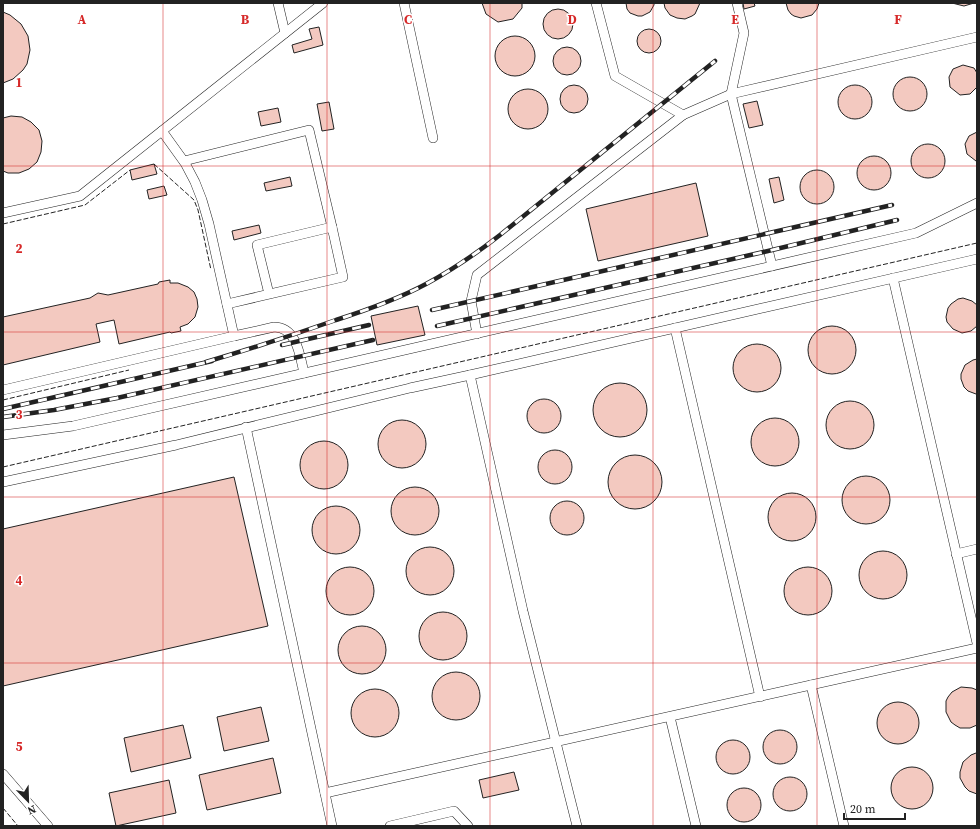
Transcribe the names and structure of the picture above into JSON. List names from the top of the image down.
{
  "scale_bar": "20 m",
  "north": "bottom right",
  "grid": {
    "columns": [
      "A",
      "B",
      "C",
      "D",
      "E",
      "F"
    ],
    "rows": [
      "1",
      "2",
      "3",
      "4",
      "5"
    ]
  }
}
